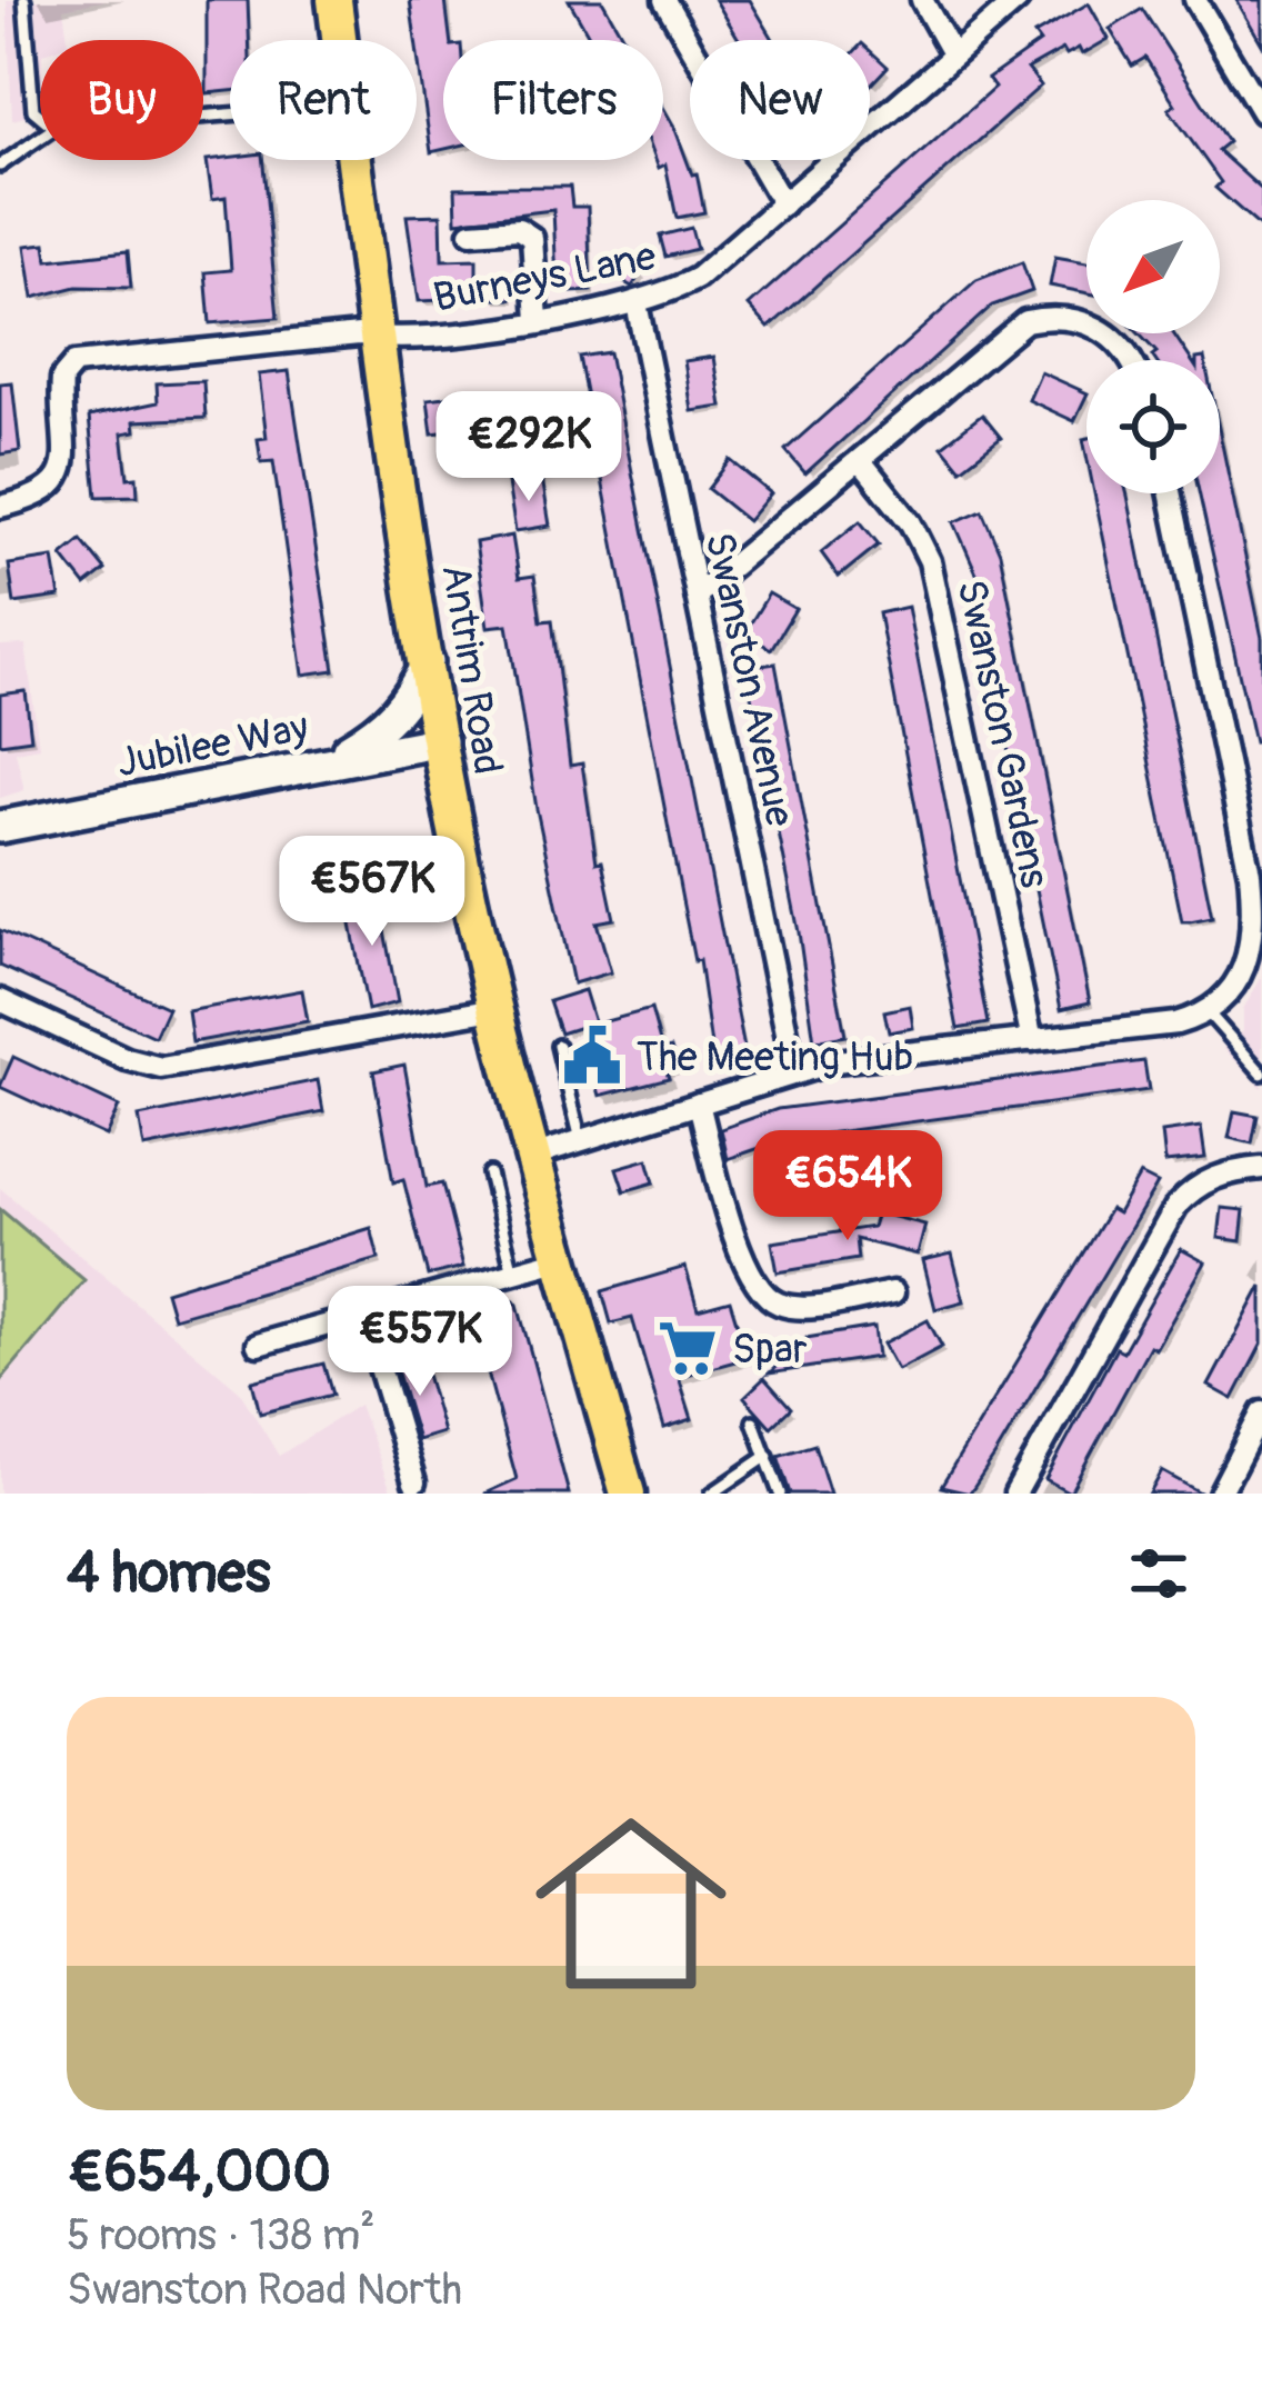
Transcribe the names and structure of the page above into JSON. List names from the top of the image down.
{
  "streets": {
    "main road": ["Antrim Road"],
    "street": [
      "Burneys Lane",
      "Swanston Avenue",
      "Swanston Gardens",
      "Jubilee Way"
    ]
  },
  "crossings": [
    ["Burneys Lane", "Antrim Road"],
    ["Burneys Lane", "Swanston Avenue"],
    ["Antrim Road", "Jubilee Way"]
  ],
  "places": {
    "public building": ["The Meeting Hub"],
    "supermarket": ["Spar"]
  },
  "north": "bottom left",
  "page": {
    "chip": [
      "Buy",
      "Rent",
      "Filters",
      "New"
    ],
    "price": [
      "€292K",
      "€567K",
      "€654K",
      "€557K"
    ],
    "heading": "4 homes",
    "list": [
      {
        "name": "€654,000",
        "note": "5 rooms · 138 m² · Swanston Road North"
      }
    ]
  }
}
